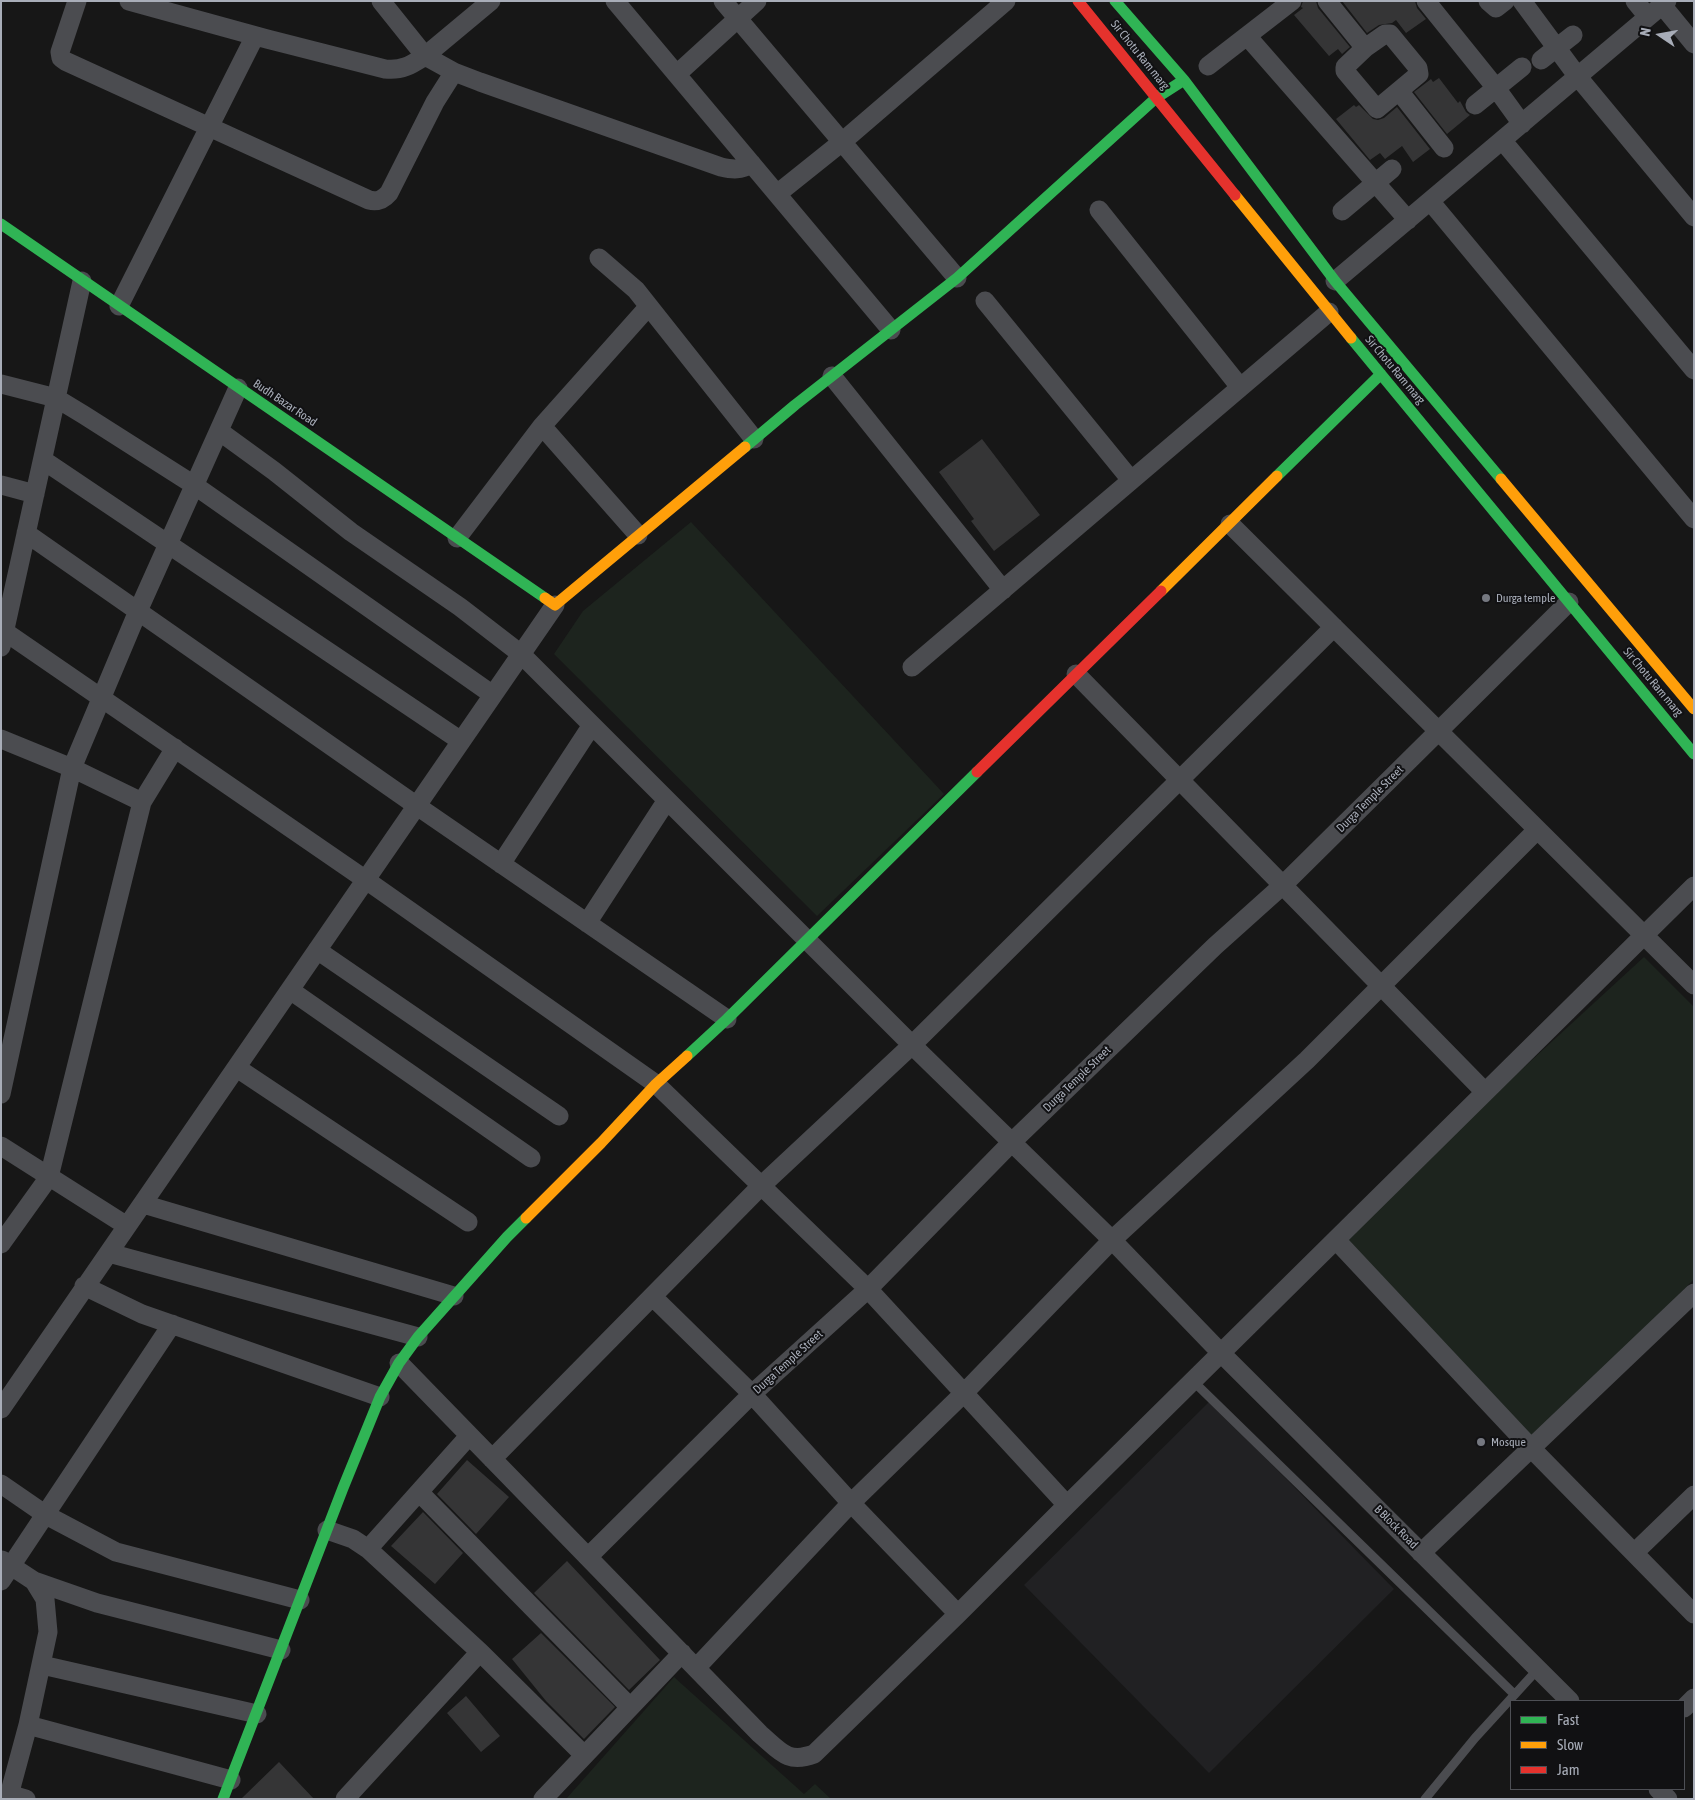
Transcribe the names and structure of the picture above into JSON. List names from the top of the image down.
{
  "streets": {
    "street": [
      "Sir Chotu Ram marg",
      "Budh Bazar Road",
      "Durga Temple Street",
      "B Block Road"
    ]
  },
  "crossings": [
    ["Sir Chotu Ram marg", "Durga Temple Street"],
    ["Durga Temple Street", "B Block Road"]
  ],
  "places": ["Durga temple", "Mosque"],
  "legend": ["Fast", "Slow", "Jam"],
  "north": "left"
}
